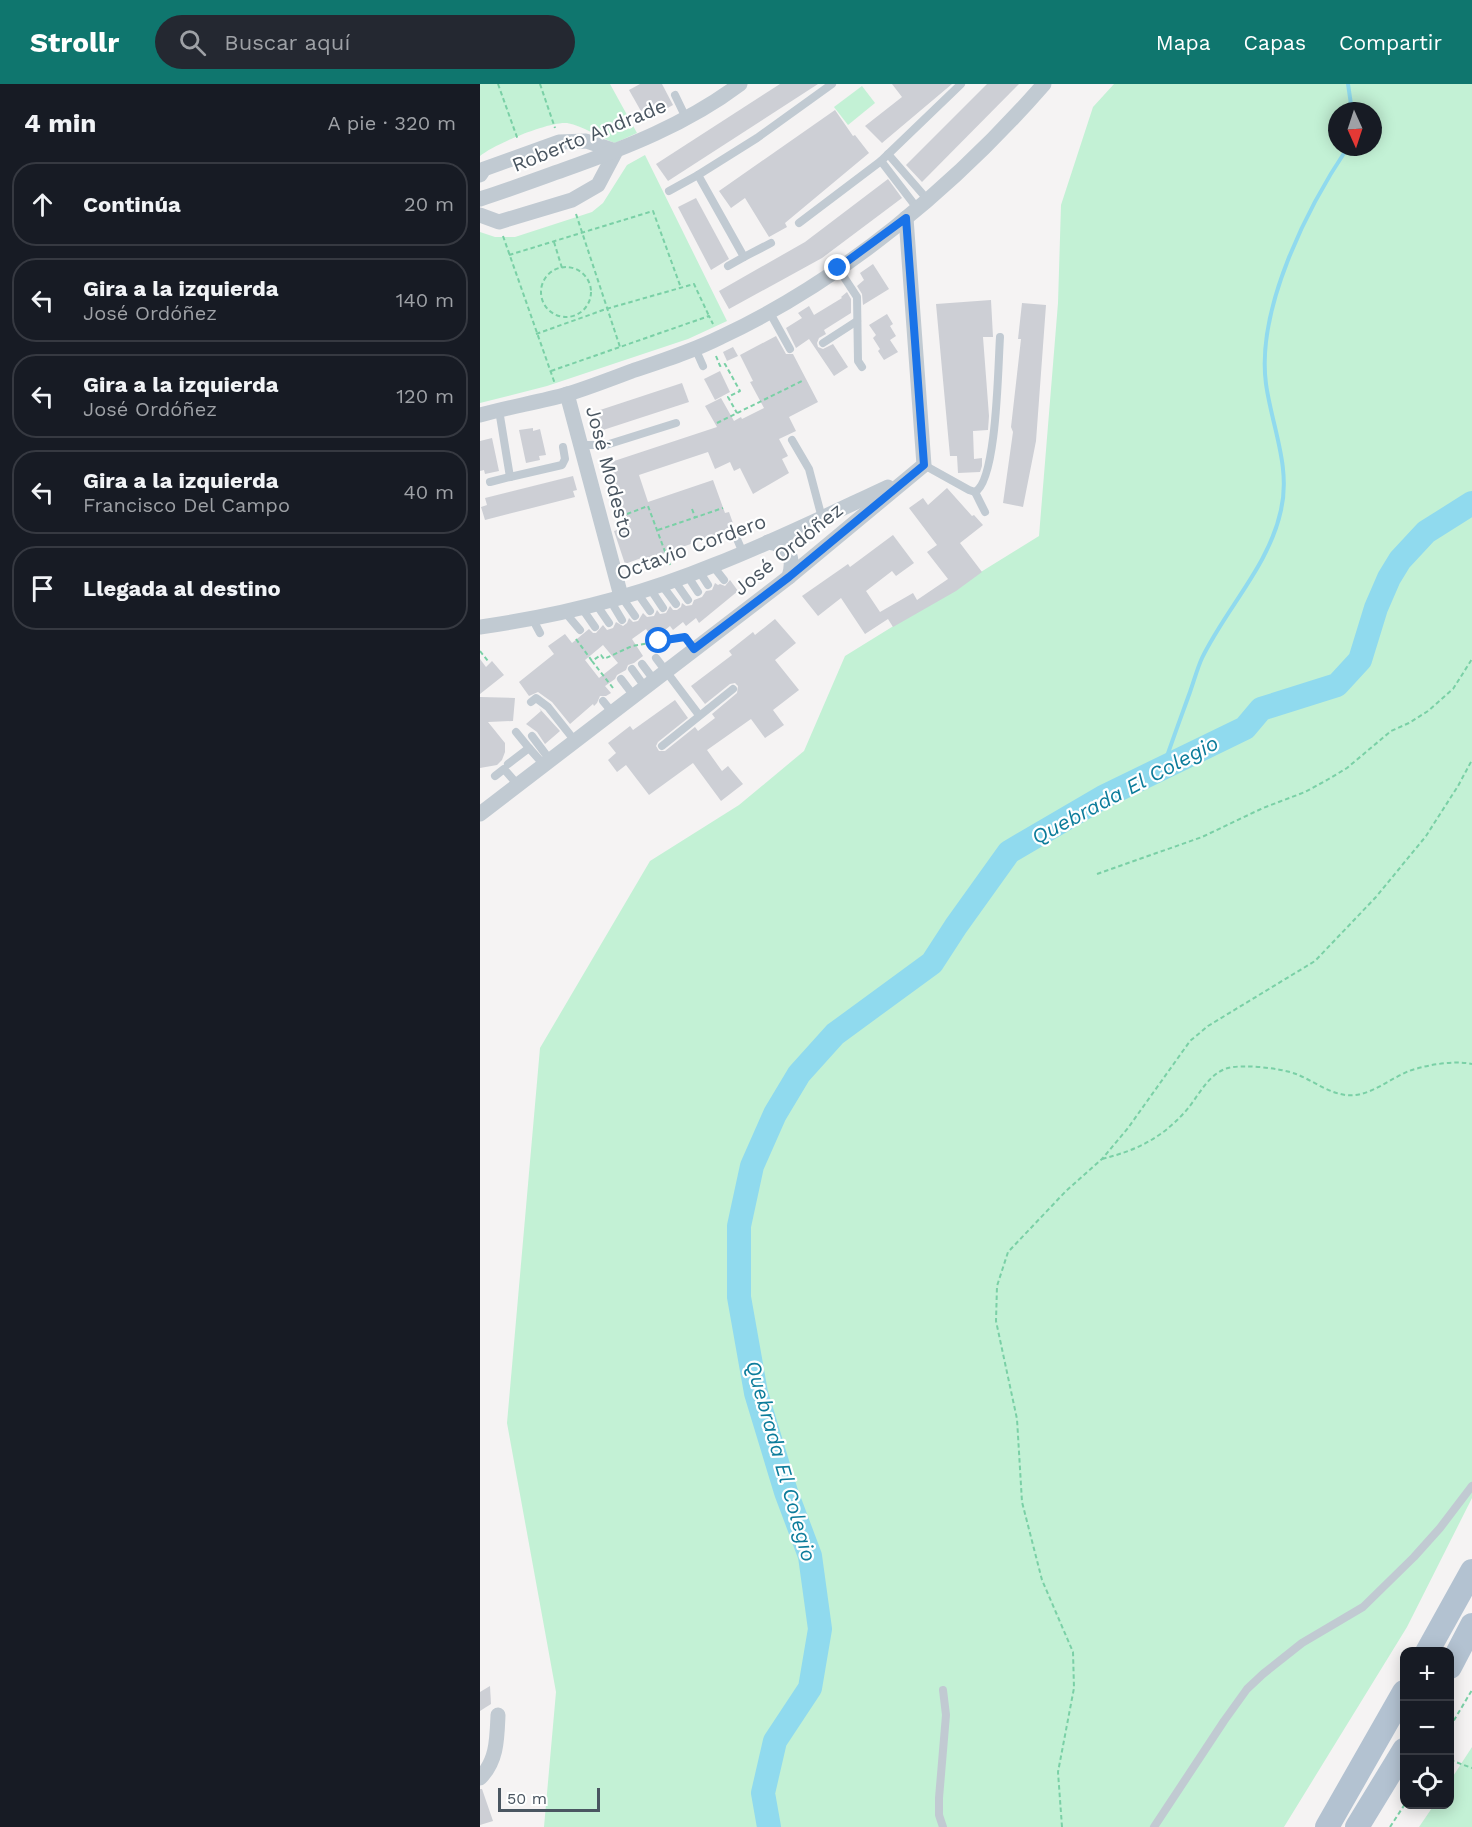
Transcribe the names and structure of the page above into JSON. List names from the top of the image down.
{
  "streets": {
    "street": [
      "Roberto Andrade",
      "José Modesto",
      "Octavio Cordero",
      "José Ordóñez"
    ]
  },
  "crossings": [
    ["José Modesto", "Octavio Cordero"],
    ["Octavio Cordero", "José Ordóñez"]
  ],
  "water": ["Quebrada El Colegio"],
  "scale_bar": "50 m",
  "north": "bottom",
  "page": {
    "header": "Strollr",
    "search": "Buscar aquí",
    "nav": ["Mapa", "Capas", "Compartir"],
    "heading": ["4 min", "A pie · 320 m"],
    "list": [
      ["Continúa", "20 m"],
      ["Gira a la izquierda", "José Ordóñez", "140 m"],
      ["Gira a la izquierda", "José Ordóñez", "120 m"],
      ["Gira a la izquierda", "Francisco Del Campo", "40 m"],
      "Llegada al destino"
    ],
    "map_buttons": ["+", "−"],
    "scale": "50 m"
  }
}
